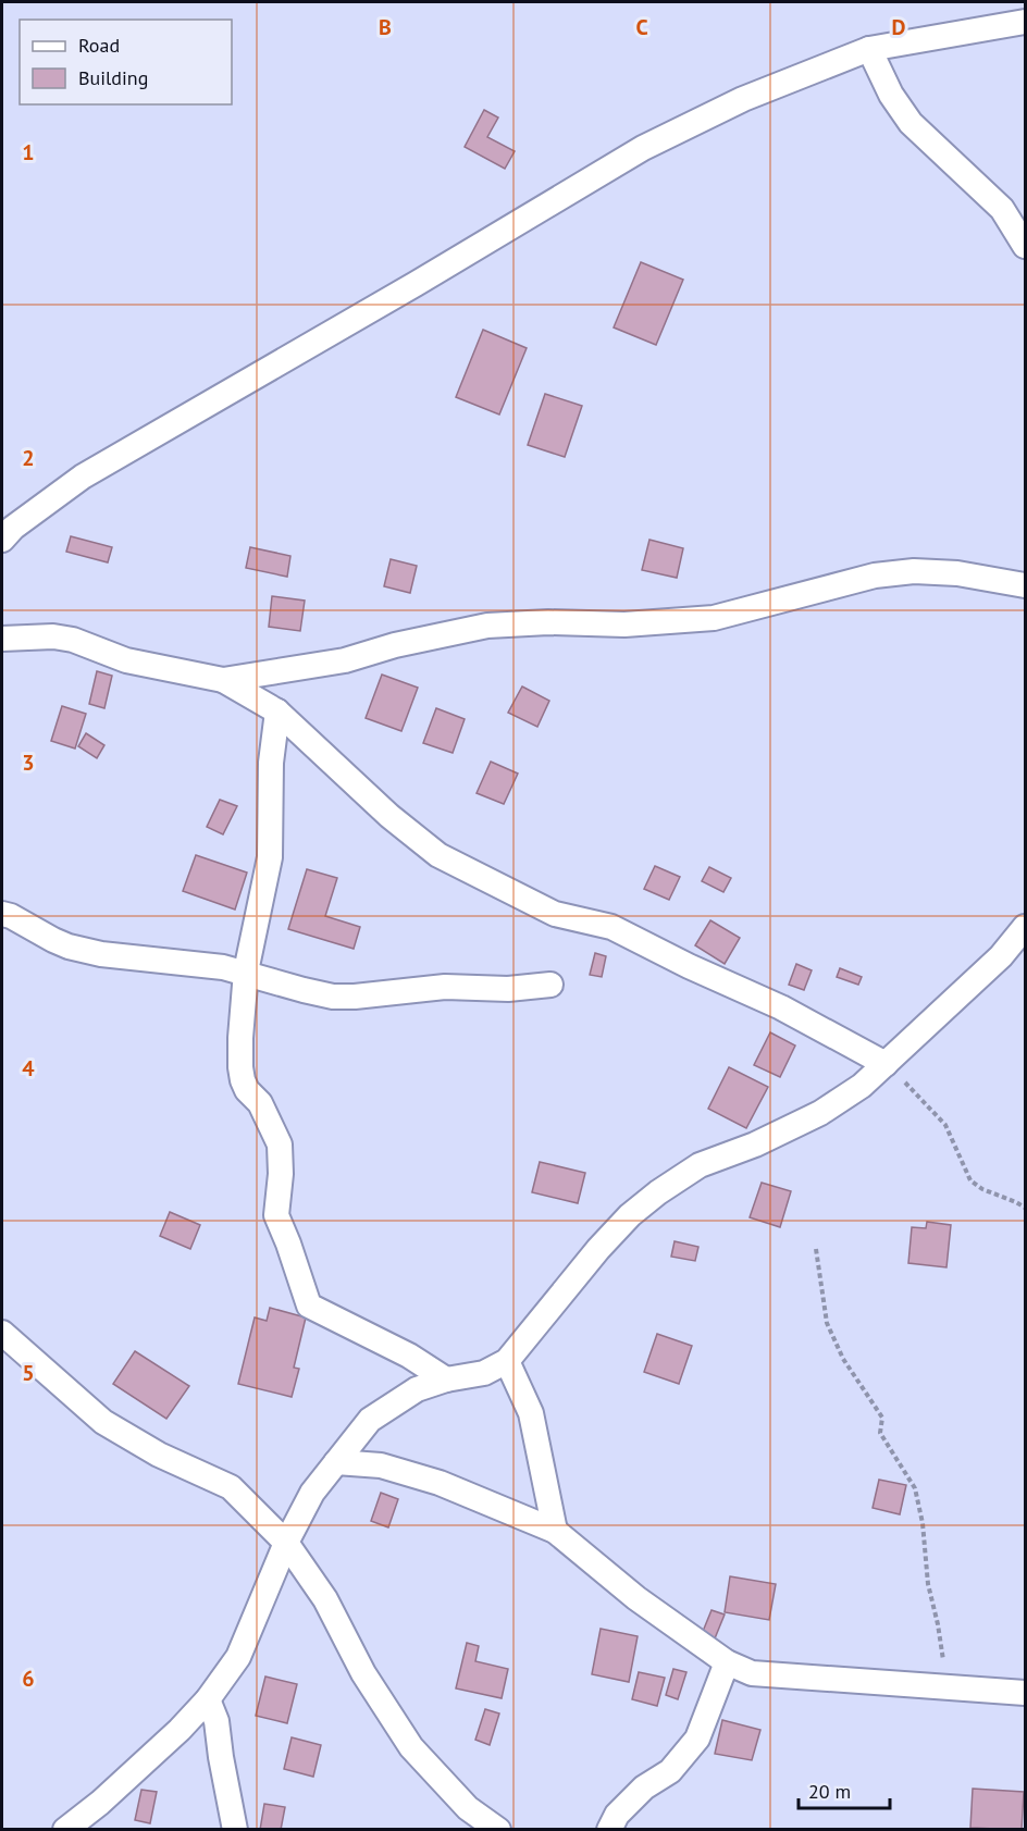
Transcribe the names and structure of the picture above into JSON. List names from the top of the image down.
{
  "legend": ["Road", "Building"],
  "scale_bar": "20 m",
  "grid": {
    "columns": ["B", "C", "D"],
    "rows": [
      "1",
      "2",
      "3",
      "4",
      "5",
      "6"
    ]
  }
}
